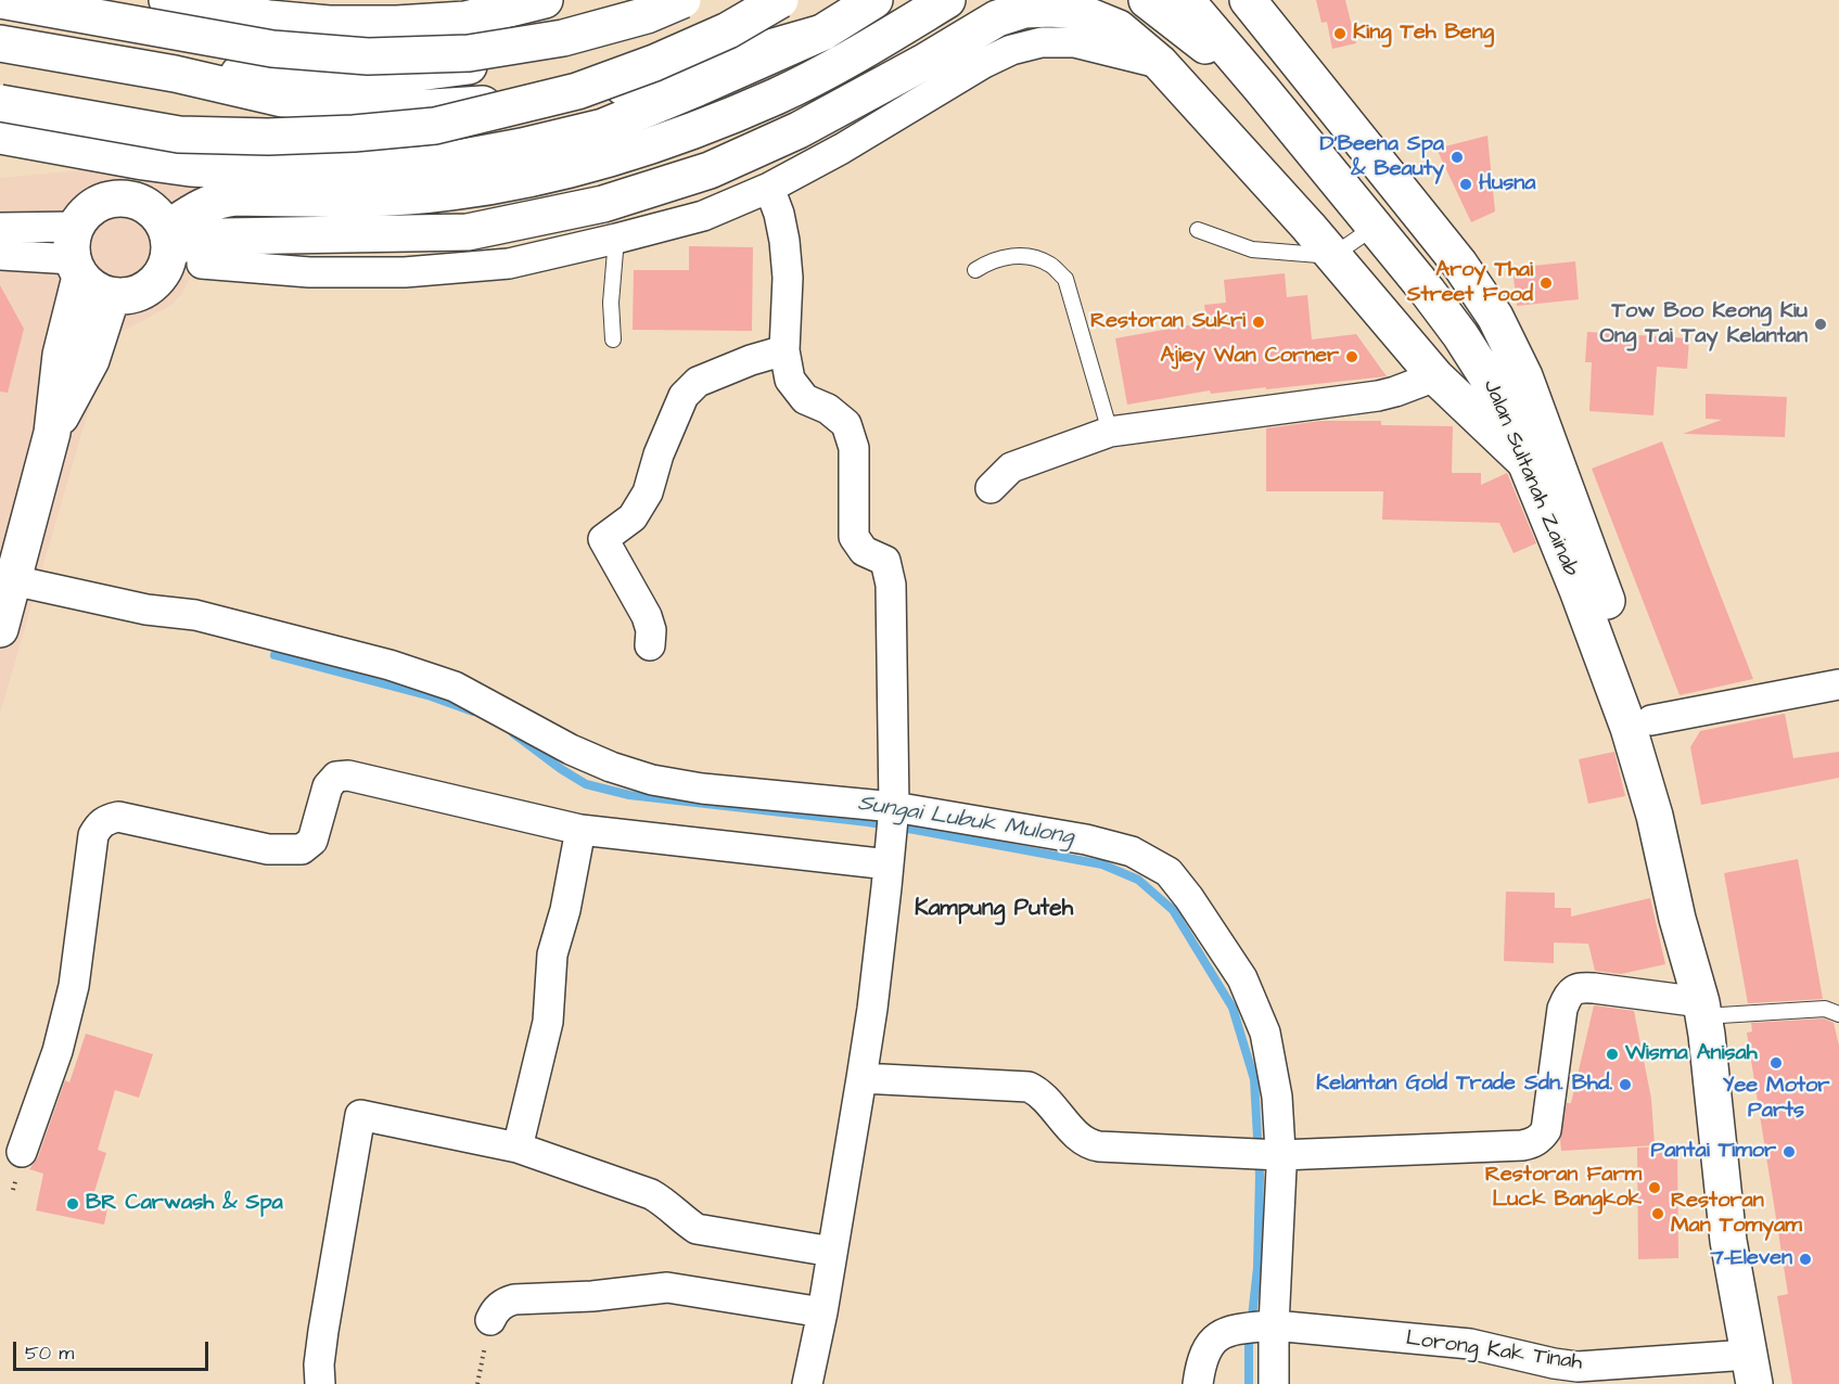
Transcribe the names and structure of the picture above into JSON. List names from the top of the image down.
{
  "streets": {
    "main road": ["Jalan Sultanah Zainab"],
    "street": ["Lorong Kak Tinah"]
  },
  "crossings": [
    ["Jalan Sultanah Zainab", "Lorong Kak Tinah"]
  ],
  "districts": ["Kampung Puteh"],
  "water": ["Sungai Lubuk Mulong"],
  "places": [
    "King Teh Beng",
    "D’Beena Spa & Beauty",
    "Husna",
    "Aroy Thai Street Food",
    "Restoran Sukri",
    "Tow Boo Keong Kiu Ong Tai Tay Kelantan",
    "Ajiey Wan Corner",
    "Wisma Anisah",
    "Yee Motor Parts",
    "Kelantan Gold Trade Sdn. Bhd.",
    "Pantai Timor",
    "Restoran Farm Luck Bangkok",
    "BR Carwash & Spa",
    "Restoran Man Tomyam",
    "7-Eleven"
  ],
  "scale_bar": "50 m"
}
